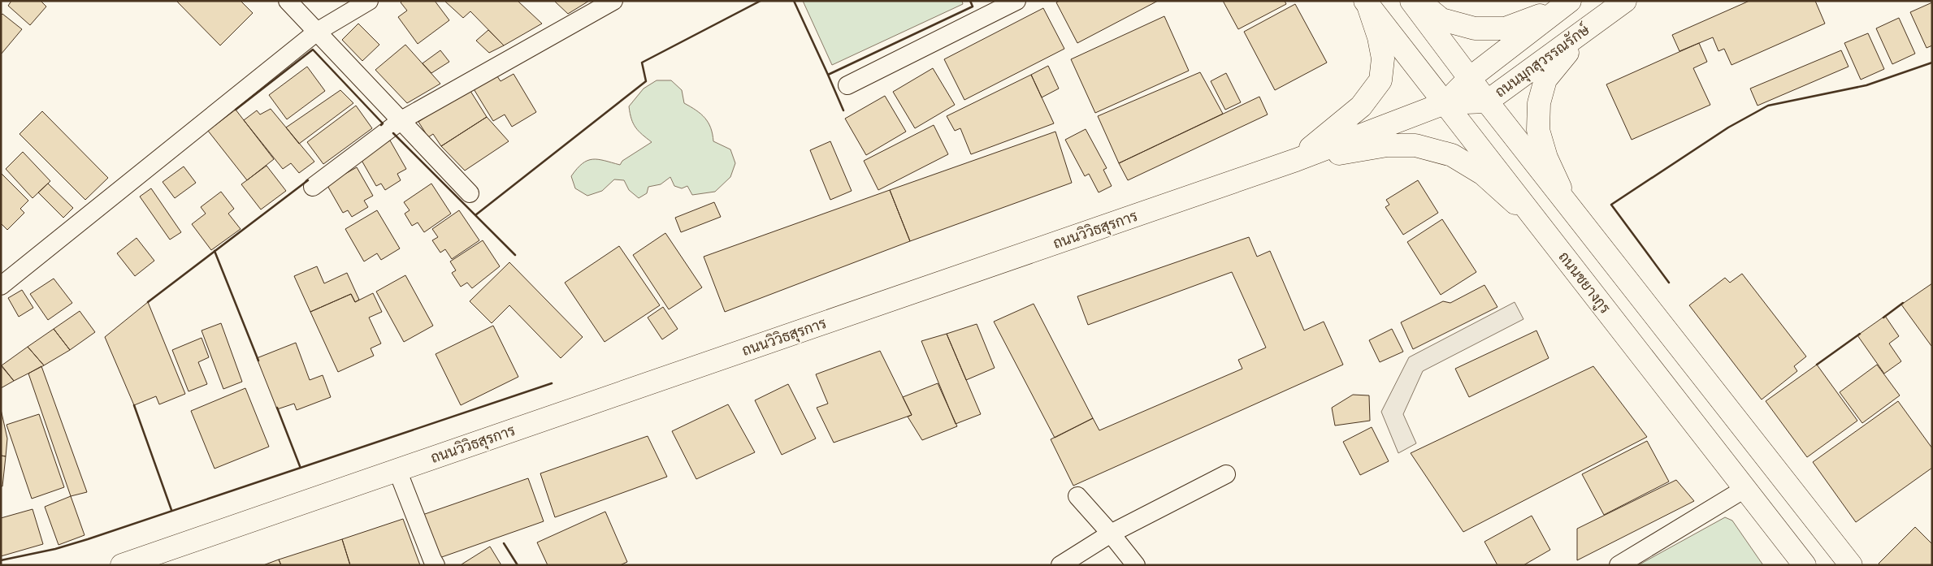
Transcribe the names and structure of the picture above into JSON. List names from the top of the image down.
{
  "streets": {
    "main road": ["ถนนมุกสุวรรณรักษ์", "ถนนวิวิธสุรการ", "ถนนชยางกูร"]
  },
  "crossings": [
    ["ถนนมุกสุวรรณรักษ์", "ถนนวิวิธสุรการ"],
    ["ถนนมุกสุวรรณรักษ์", "ถนนชยางกูร"],
    ["ถนนวิวิธสุรการ", "ถนนชยางกูร"]
  ]
}
